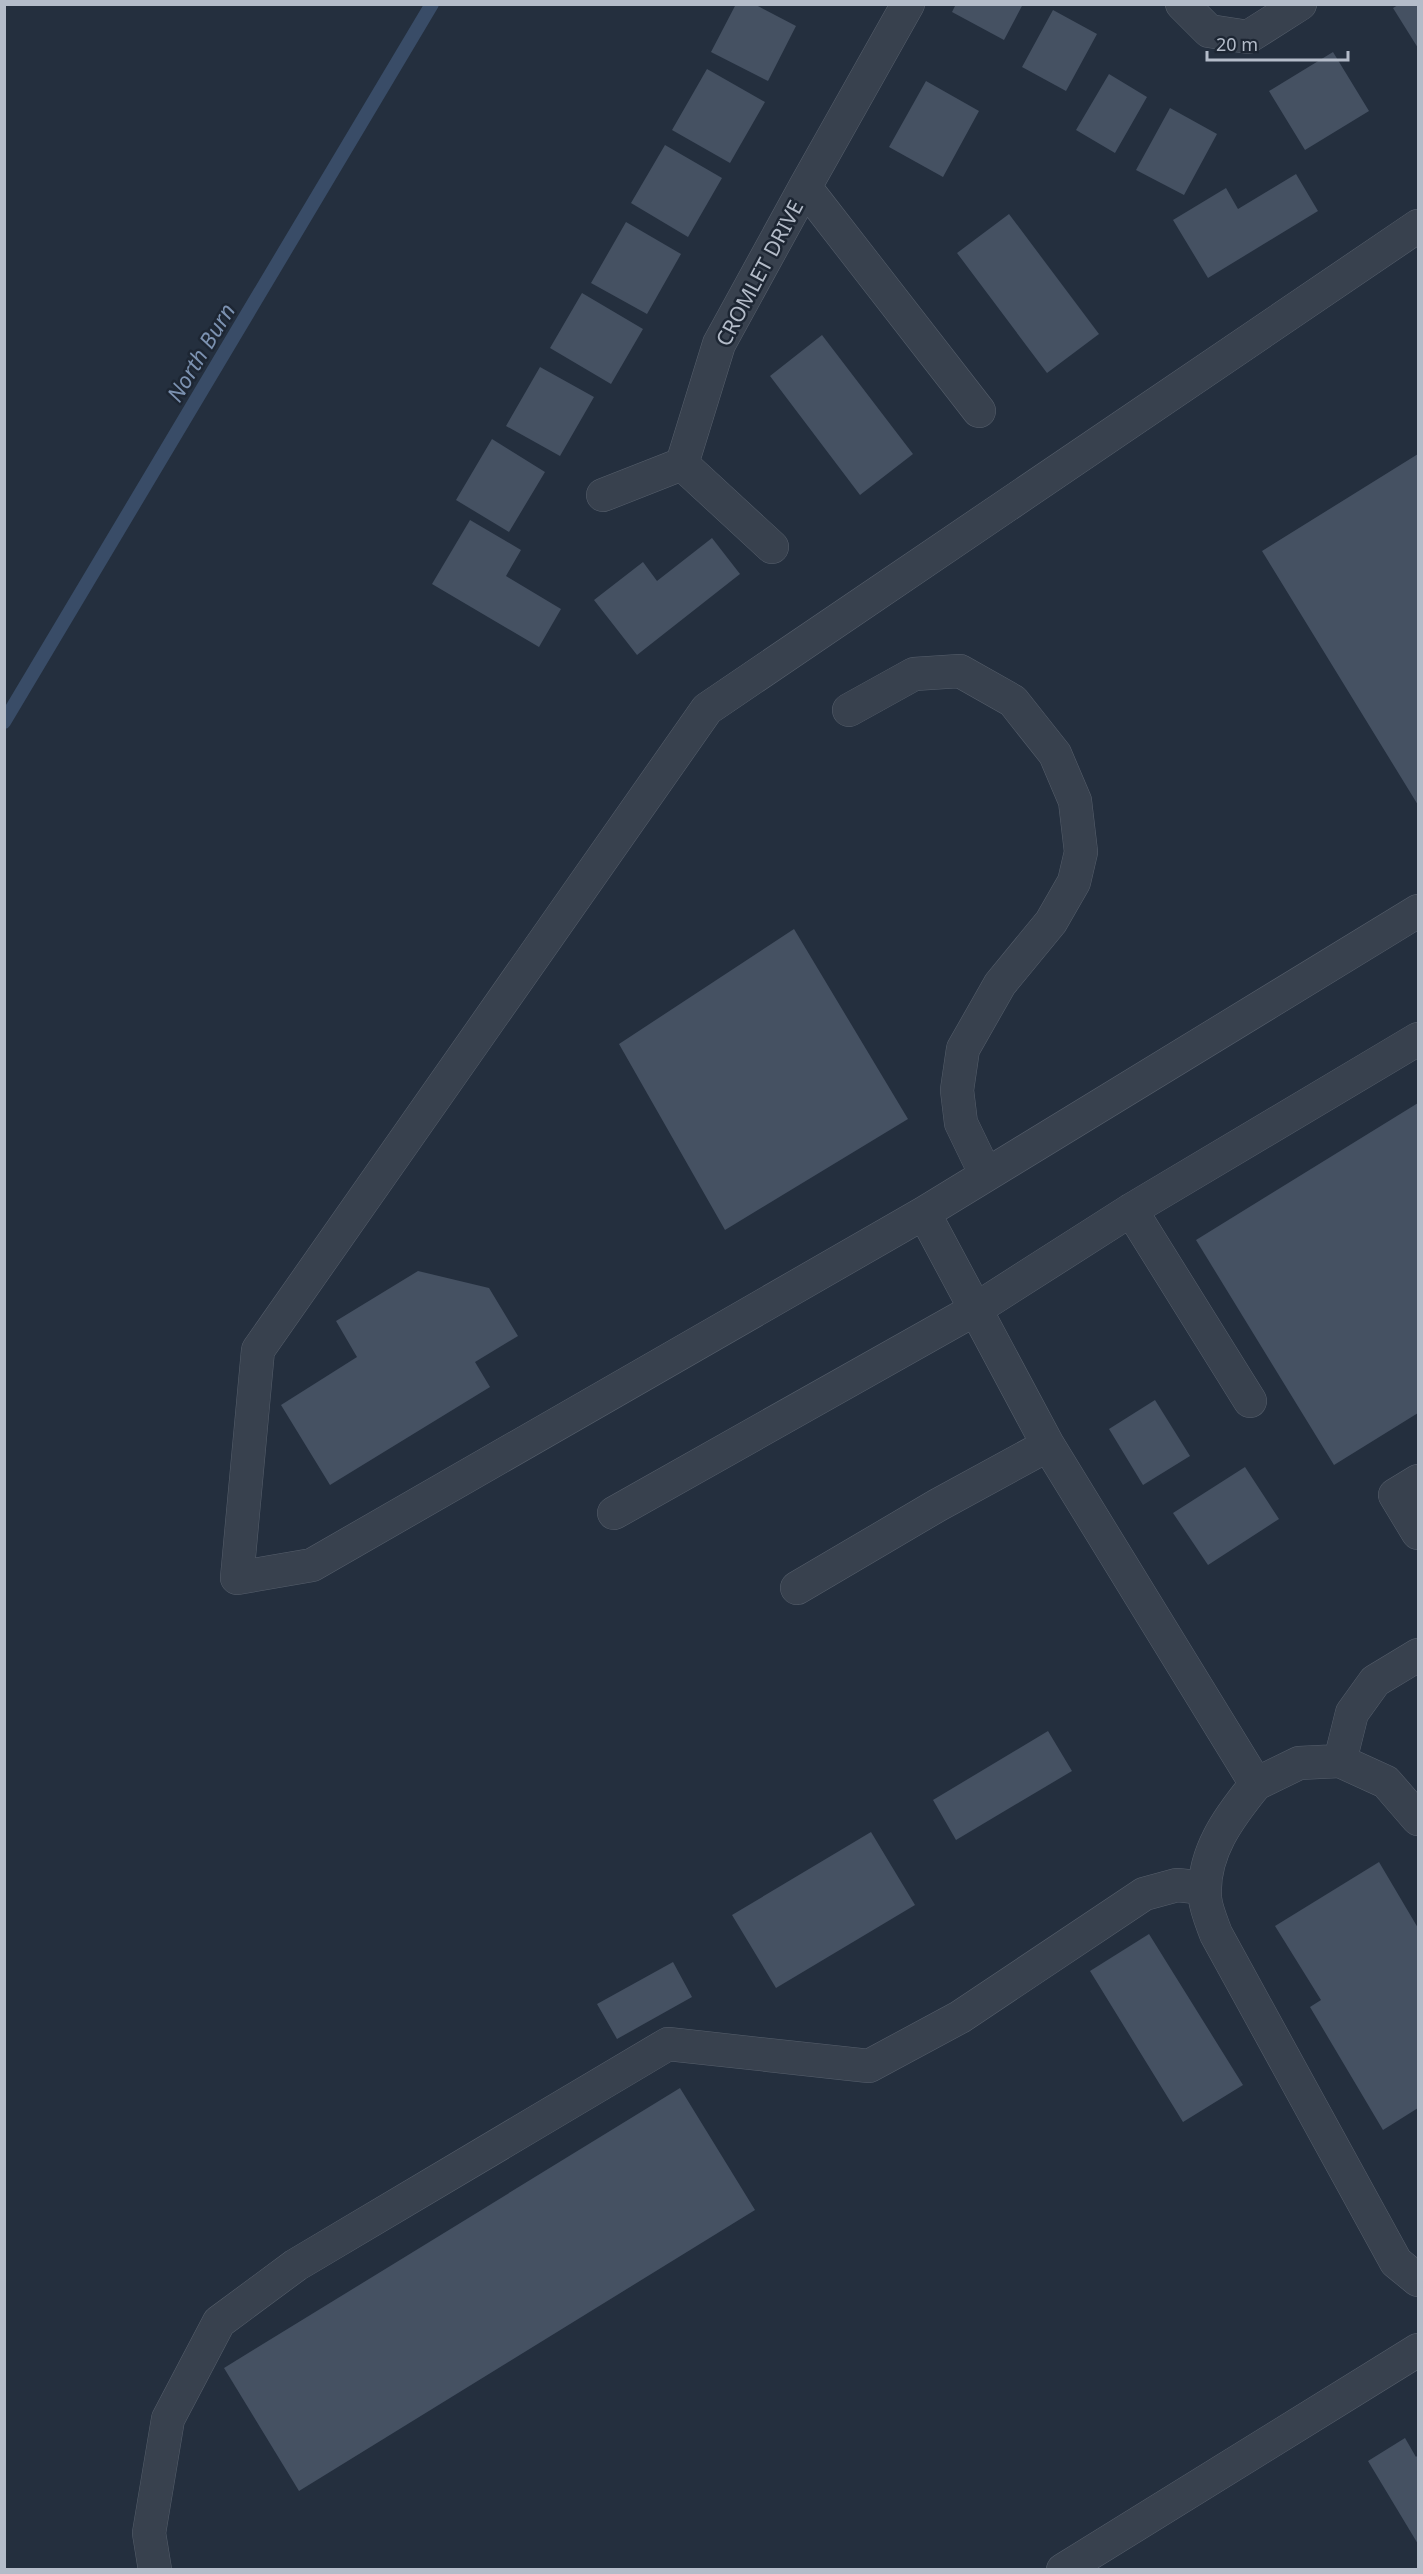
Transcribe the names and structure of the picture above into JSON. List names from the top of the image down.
{
  "streets": {
    "street": ["CROMLET DRIVE"]
  },
  "water": ["North Burn"],
  "scale_bar": "20 m"
}
